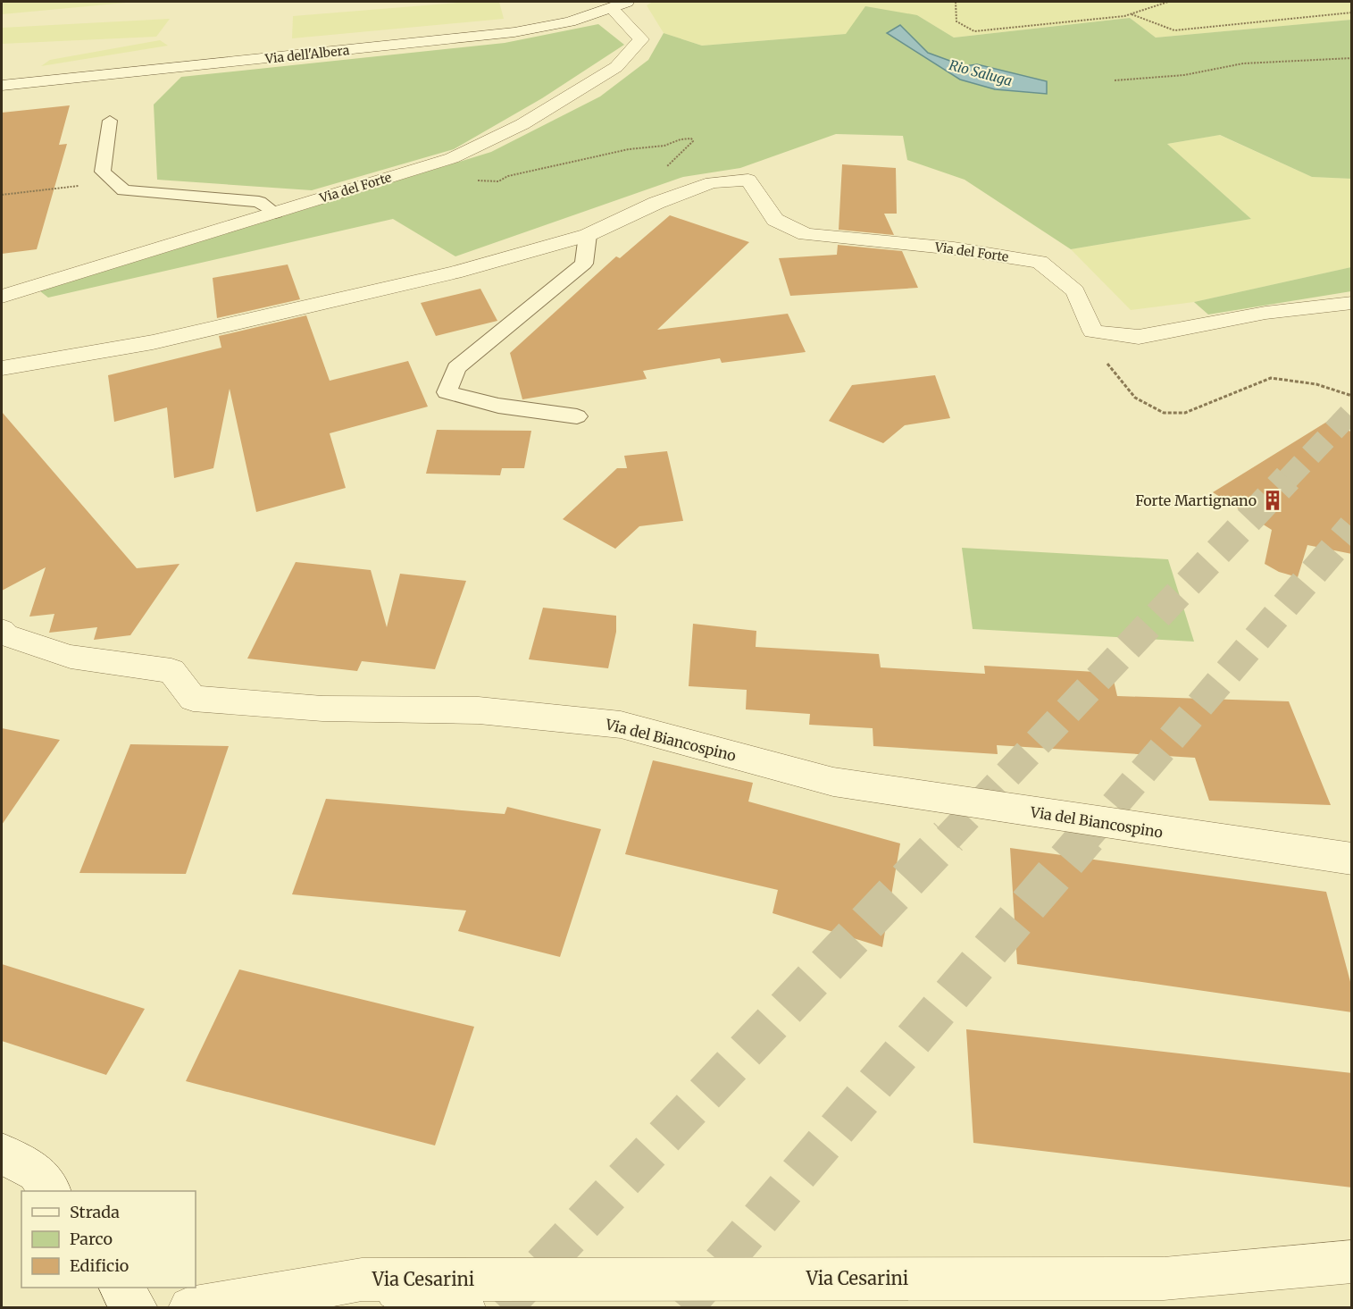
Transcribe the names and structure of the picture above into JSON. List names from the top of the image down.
{
  "streets": {
    "street": [
      "Via dell'Albera",
      "Via del Forte",
      "Via del Biancospino",
      "Via Cesarini"
    ]
  },
  "crossings": [
    ["Via dell'Albera", "Via del Forte"]
  ],
  "water": ["Rio Saluga"],
  "places": {
    "building": ["Forte Martignano"]
  },
  "legend": ["Strada", "Parco", "Edificio"]
}
